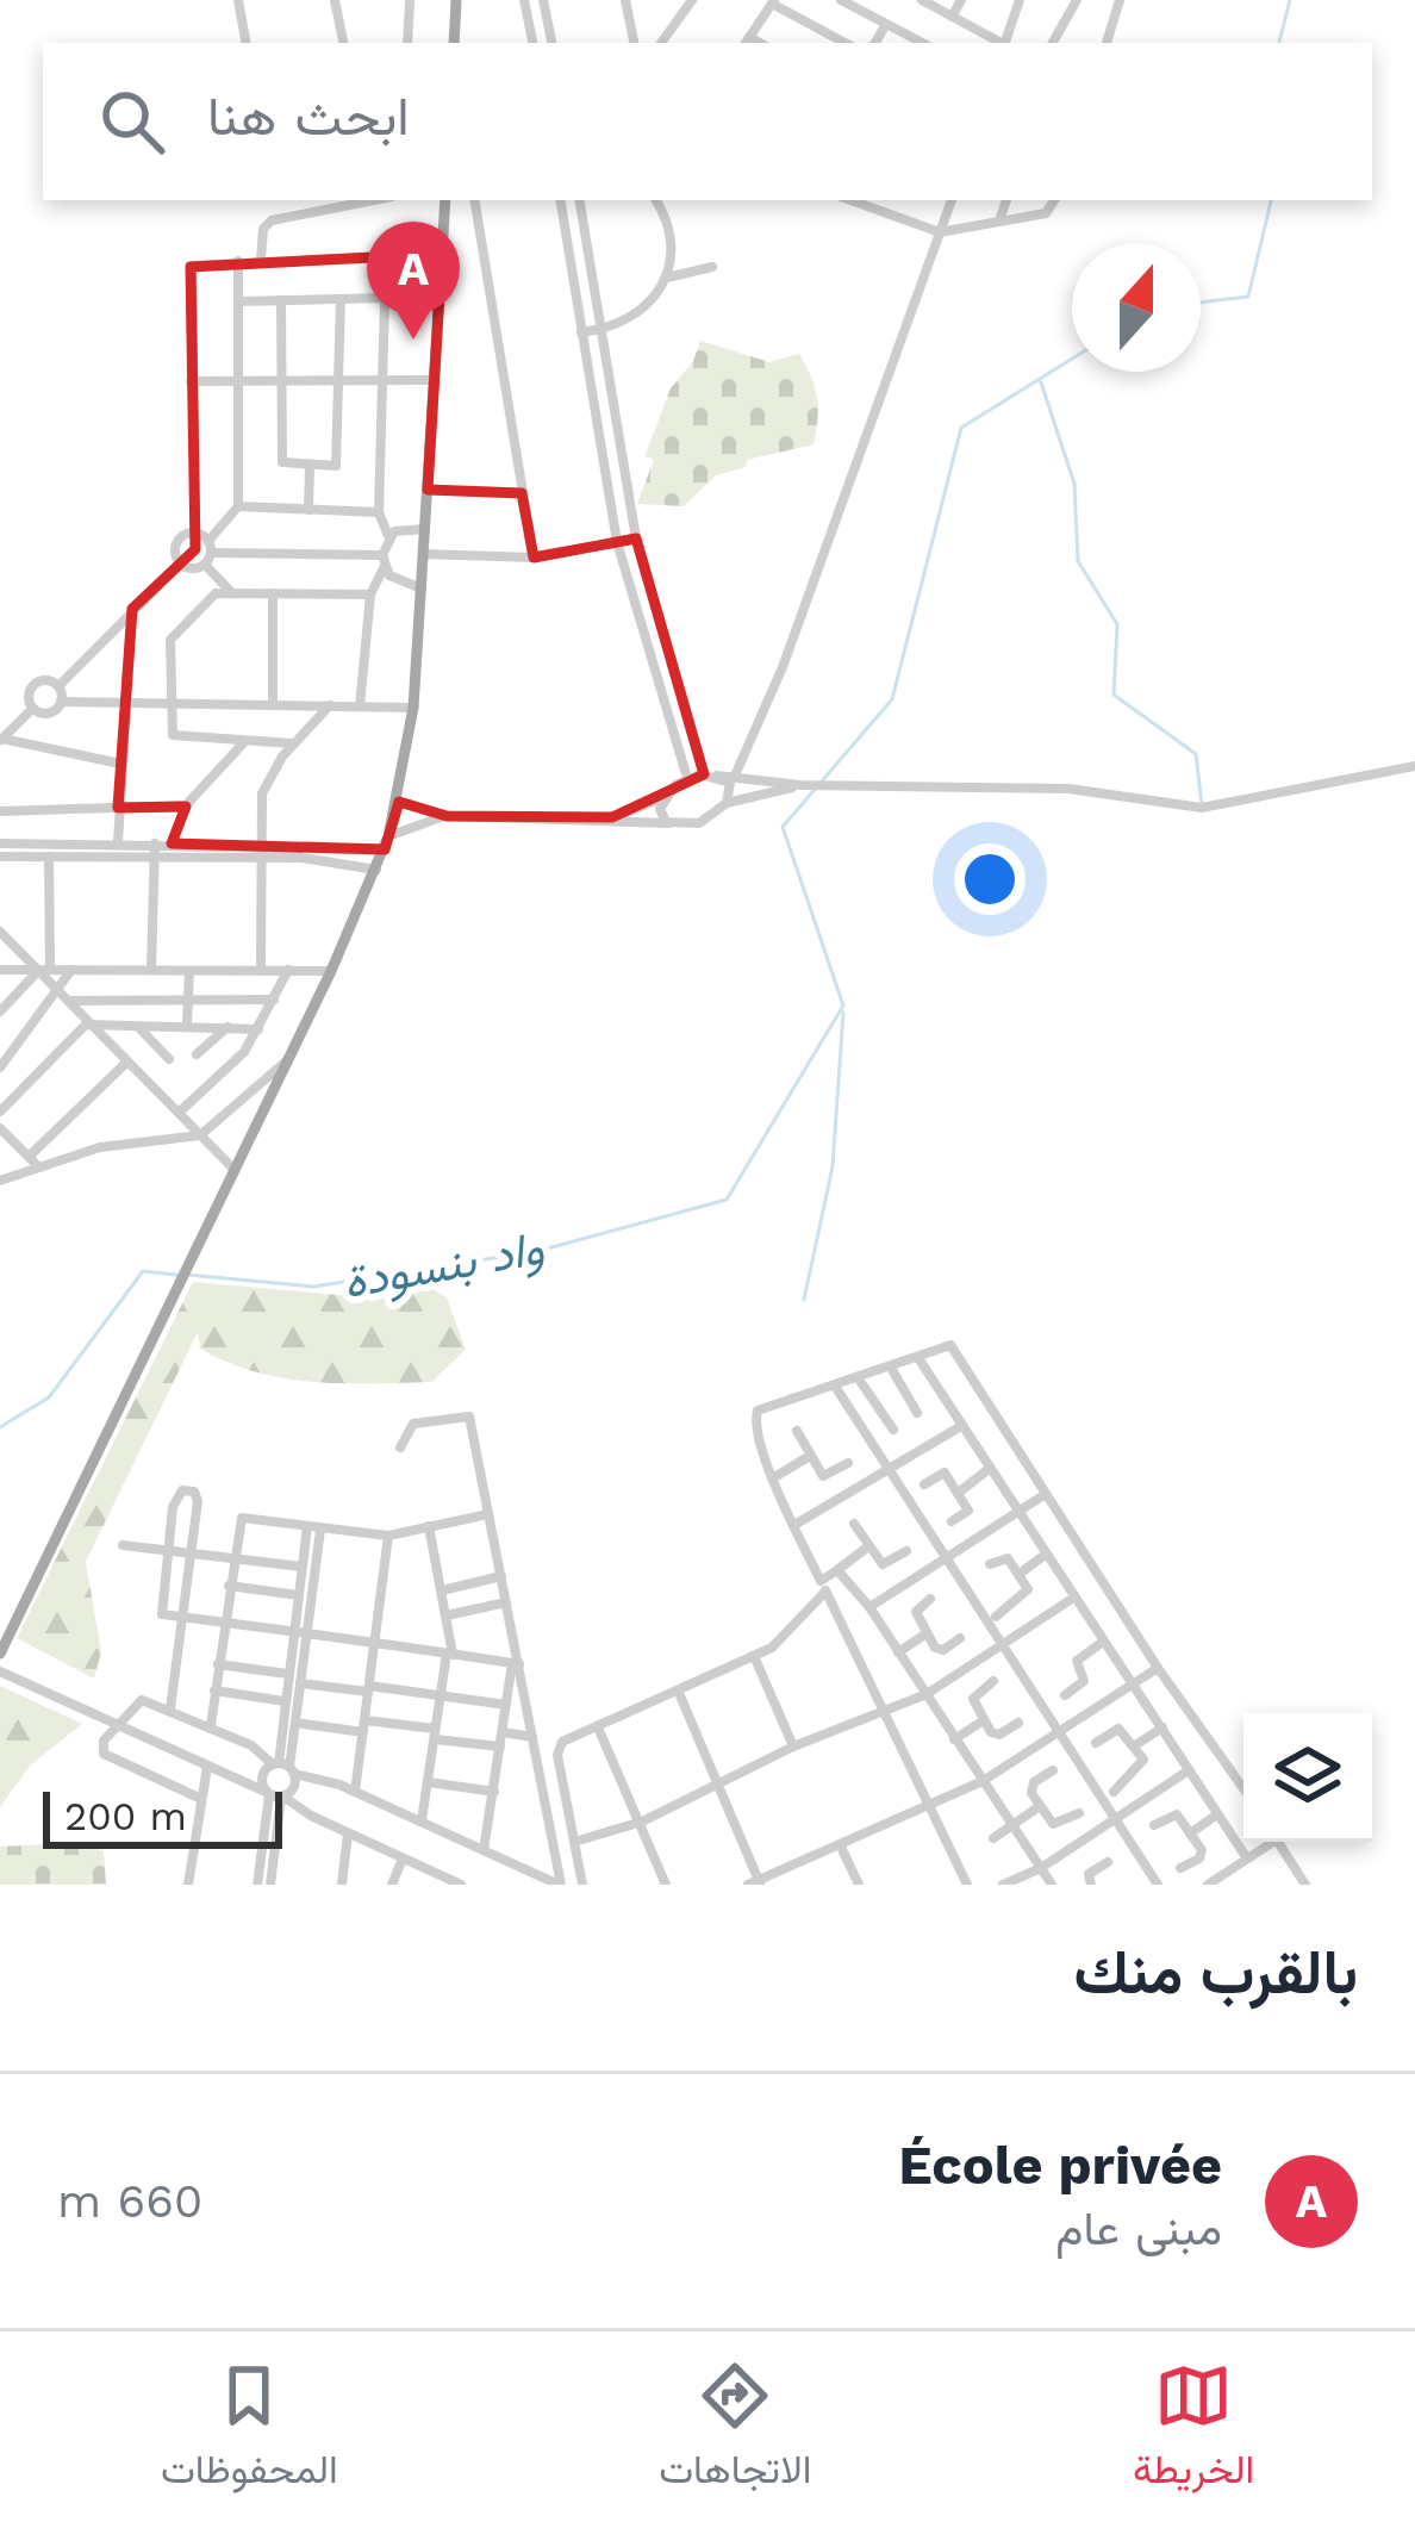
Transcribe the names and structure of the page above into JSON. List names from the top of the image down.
{
  "water": ["واد بنسودة"],
  "scale_bar": "200 m",
  "north": "top",
  "page": {
    "search": "ابحث هنا",
    "pins": "A",
    "scale": "200 m",
    "heading": "بالقرب منك",
    "list": [
      {
        "mark": "A",
        "name": "École privée",
        "note": "مبنى عام",
        "value": "660 m"
      }
    ],
    "nav": ["الخريطة", "الاتجاهات", "المحفوظات"]
  }
}
